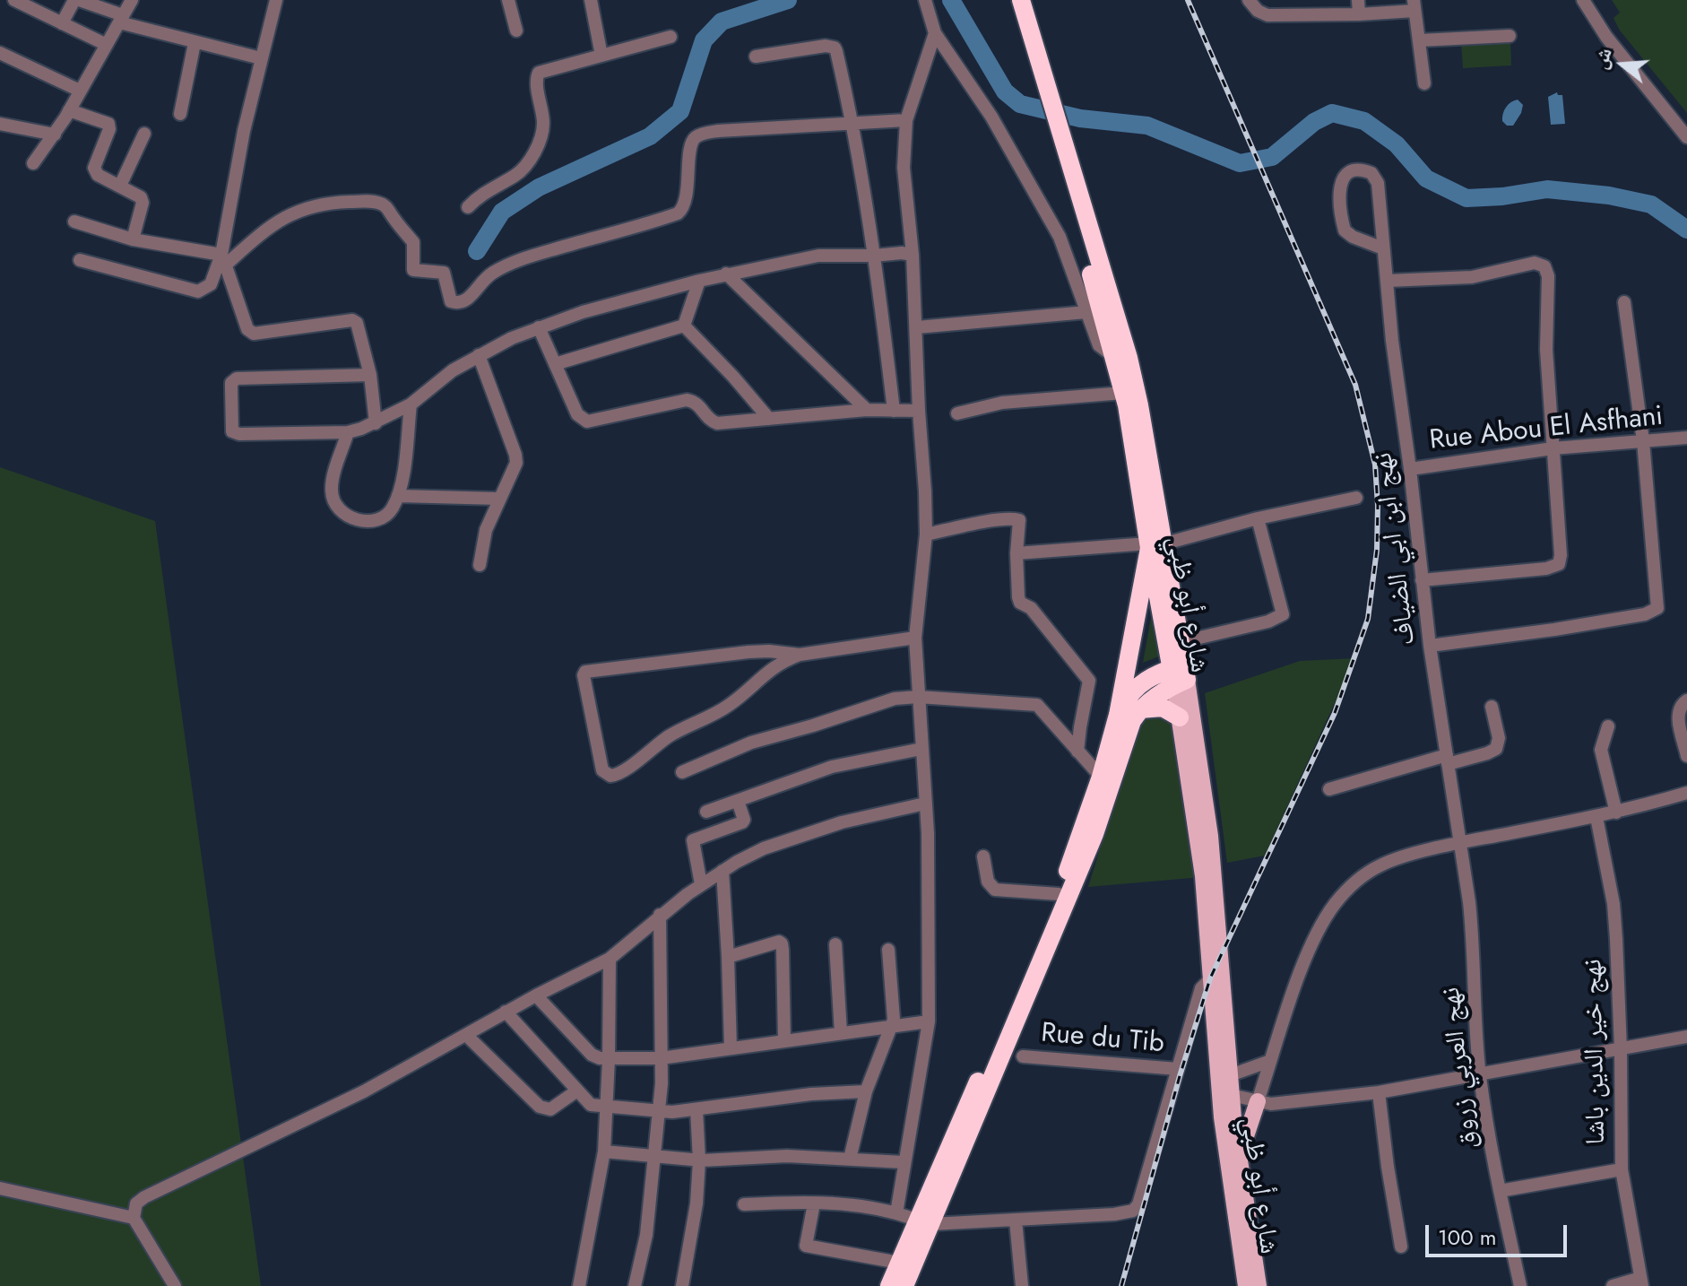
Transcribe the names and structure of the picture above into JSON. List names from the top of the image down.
{
  "streets": {
    "highway": ["شارع أبو ظبي"],
    "street": [
      "Rue Abou El Asfhani",
      "نهج ابن ابي الضياف",
      "Rue du Tib",
      "نهج خير الدين باشا",
      "نهج العربي زروق"
    ]
  },
  "crossings": [
    ["Rue Abou El Asfhani", "نهج ابن ابي الضياف"],
    ["نهج ابن ابي الضياف", "نهج العربي زروق"]
  ],
  "scale_bar": "100 m",
  "north": "left"
}
